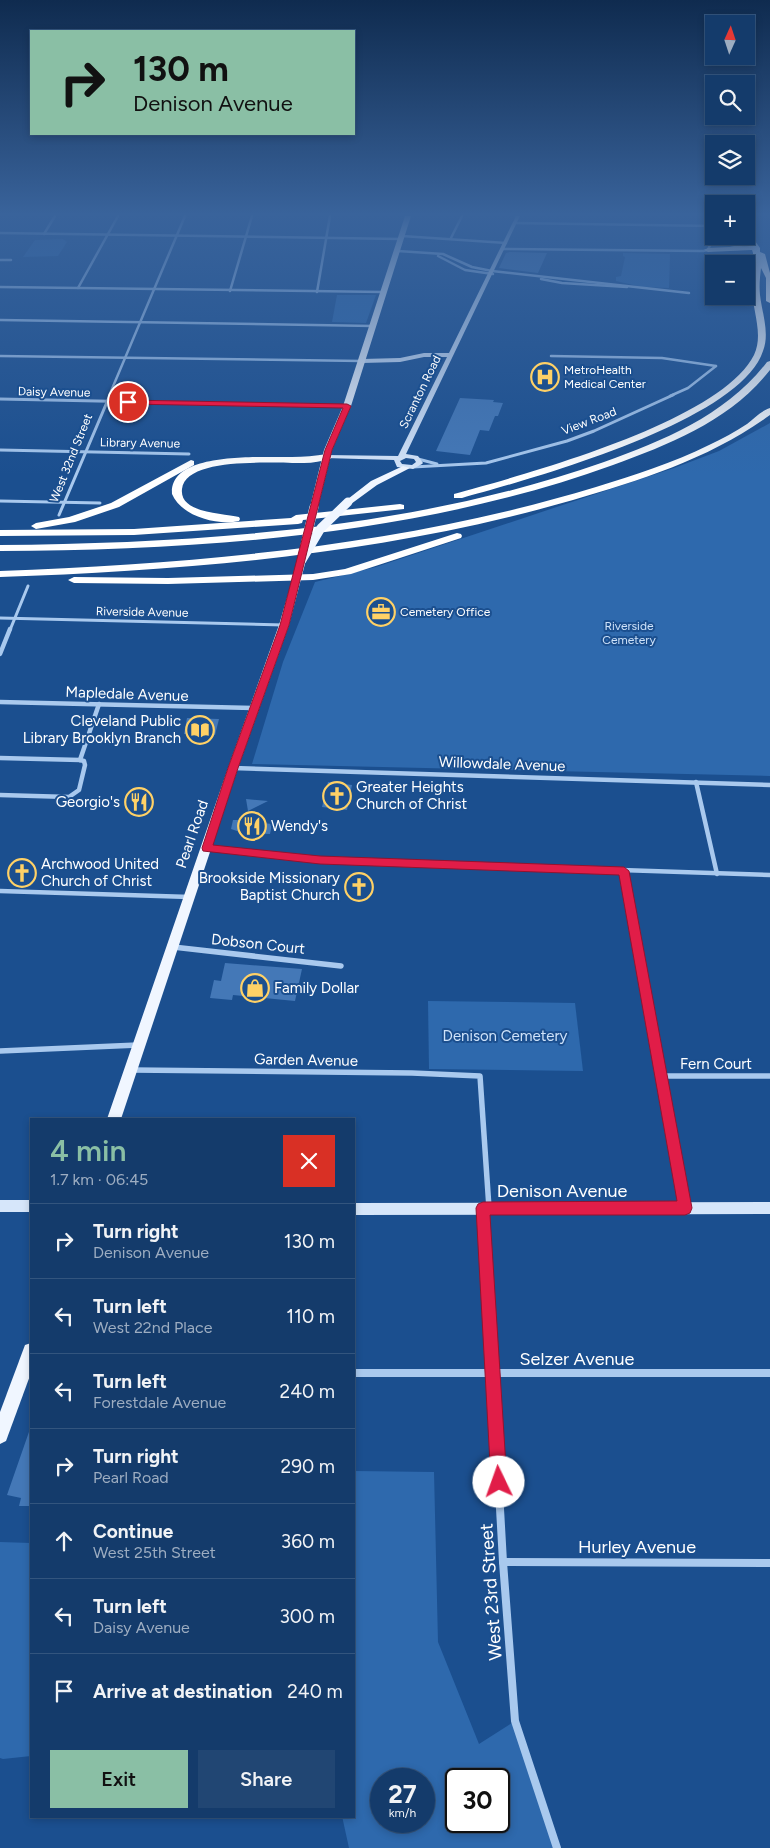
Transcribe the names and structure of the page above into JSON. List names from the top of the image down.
{
  "streets": {
    "main road": ["Pearl Road"],
    "street": [
      "Daisy Avenue",
      "Scranton Road",
      "View Road",
      "Library Avenue",
      "West 32nd Street",
      "Riverside Avenue",
      "Mapledale Avenue",
      "Willowdale Avenue",
      "Dobson Court",
      "Garden Avenue",
      "Fern Court",
      "Denison Avenue",
      "Selzer Avenue",
      "Hurley Avenue",
      "West 23rd Street"
    ]
  },
  "crossings": [
    ["Daisy Avenue", "West 32nd Street"],
    ["Scranton Road", "View Road"],
    ["Library Avenue", "West 32nd Street"],
    ["Riverside Avenue", "Pearl Road"],
    ["Mapledale Avenue", "Pearl Road"],
    ["Willowdale Avenue", "Pearl Road"],
    ["Pearl Road", "Dobson Court"],
    ["Pearl Road", "Garden Avenue"],
    ["Garden Avenue", "West 23rd Street"],
    ["Denison Avenue", "West 23rd Street"],
    ["Selzer Avenue", "West 23rd Street"],
    ["Hurley Avenue", "West 23rd Street"]
  ],
  "parks": ["Riverside Cemetery", "Denison Cemetery"],
  "places": {
    "hospital": ["MetroHealth Medical Center"],
    "office": ["Cemetery Office"],
    "library": ["Cleveland Public Library Brooklyn Branch"],
    "church": ["Greater Heights Church of Christ", "Archwood United Church of Christ", "Brookside Missionary Baptist Church"],
    "restaurant": ["Georgio's", "Wendy's"],
    "shop": ["Family Dollar"]
  },
  "north": "top",
  "page": {
    "map_buttons": ["+", "−"],
    "turn": ["130 m", "Denison Avenue"],
    "heading": ["4 min", "1.7 km · 06:45"],
    "list": [
      {
        "name": "Turn right",
        "note": "Denison Avenue",
        "value": "130 m"
      },
      {
        "name": "Turn left",
        "note": "West 22nd Place",
        "value": "110 m"
      },
      {
        "name": "Turn left",
        "note": "Forestdale Avenue",
        "value": "240 m"
      },
      {
        "name": "Turn right",
        "note": "Pearl Road",
        "value": "290 m"
      },
      {
        "name": "Continue",
        "note": "West 25th Street",
        "value": "360 m"
      },
      {
        "name": "Turn left",
        "note": "Daisy Avenue",
        "value": "300 m"
      },
      {
        "name": "Arrive at destination",
        "value": "240 m"
      }
    ],
    "buttons": ["Exit", "Share"],
    "speed": "27 km/h",
    "limit": "30"
  }
}
